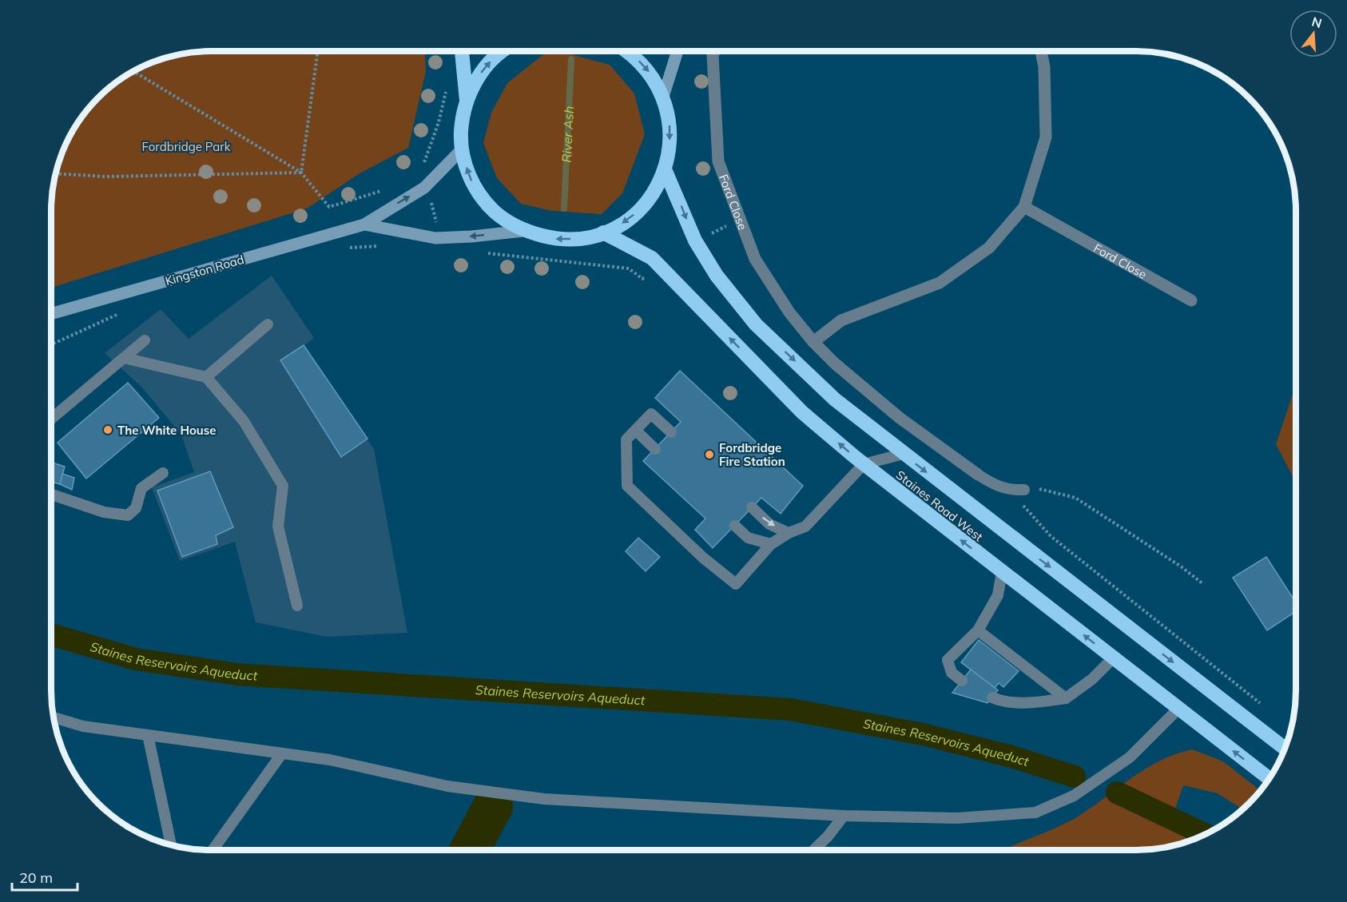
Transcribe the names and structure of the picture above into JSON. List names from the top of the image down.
{
  "streets": {
    "highway": ["Staines Road West"],
    "main road": ["Kingston Road"],
    "street": ["Ford Close"]
  },
  "water": ["River Ash", "Staines Reservoirs Aqueduct"],
  "parks": ["Fordbridge Park"],
  "places": ["The White House", "Fordbridge Fire Station"],
  "scale_bar": "20 m",
  "north": "top"
}
